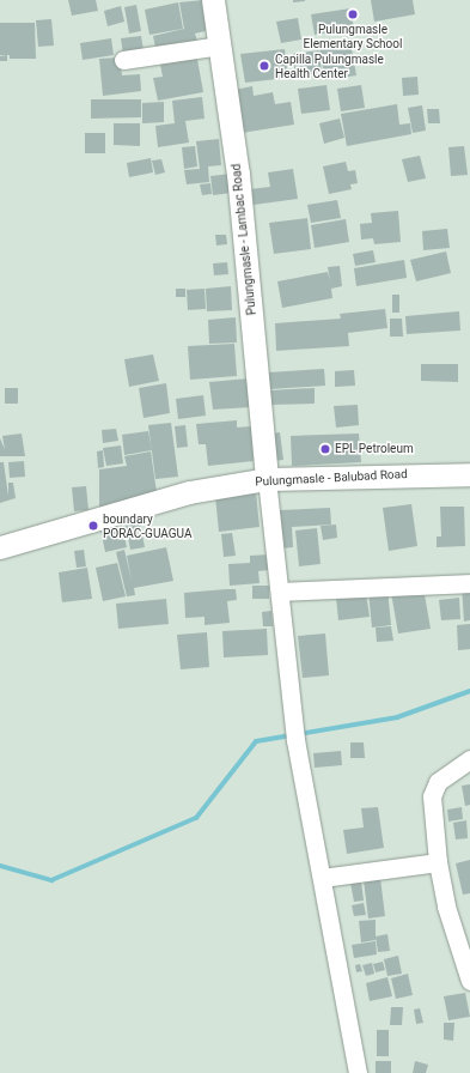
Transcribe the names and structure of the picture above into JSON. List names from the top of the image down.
{
  "streets": {
    "street": ["Pulungmasle - Lambac Road", "Pulungmasle - Balubad Road"]
  },
  "crossings": [
    ["Pulungmasle - Lambac Road", "Pulungmasle - Balubad Road"]
  ],
  "places": [
    "Pulungmasle Elementary School",
    "Capilla Pulungmasle Health Center",
    "EPL Petroleum",
    "boundary PORAC-GUAGUA"
  ]
}
